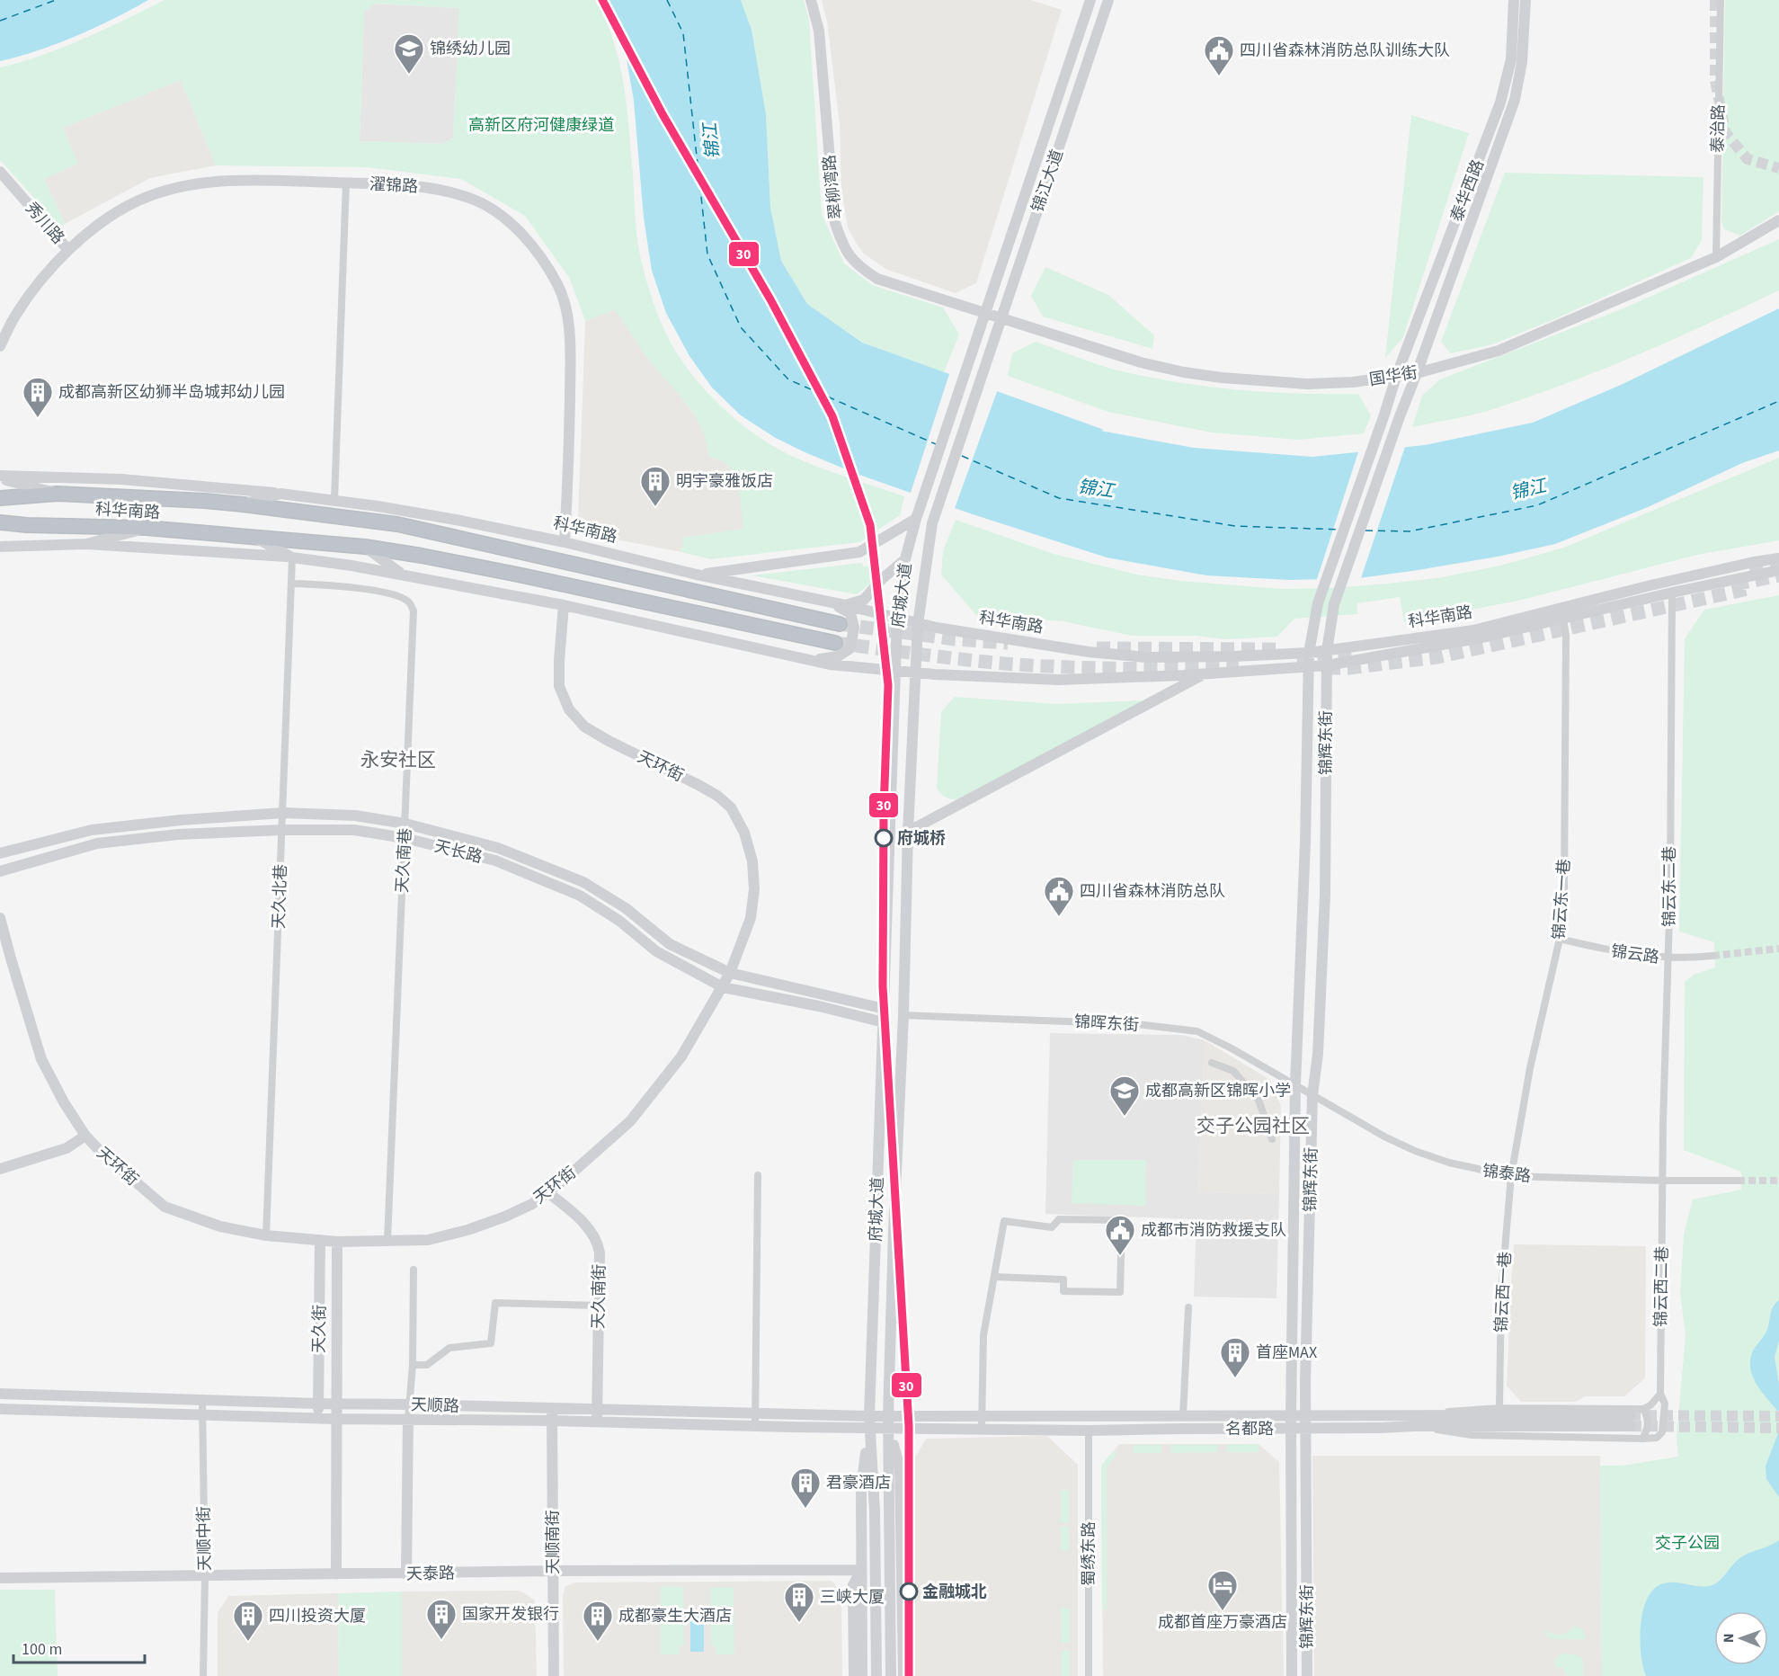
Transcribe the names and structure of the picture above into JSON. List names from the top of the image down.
{
  "streets": {
    "highway": ["科华南路"],
    "street": [
      "泰治路",
      "锦江大道",
      "濯锦路",
      "翠柳湾路",
      "泰华西路",
      "秀川路",
      "国华街",
      "府城大道",
      "锦辉东街",
      "天环街",
      "天长路",
      "天久南巷",
      "锦云东二巷",
      "天久北巷",
      "锦云东一巷",
      "锦云路",
      "锦晖东街",
      "锦泰路",
      "锦云西二巷",
      "锦云西一巷",
      "天久南街",
      "天久街",
      "天顺路",
      "名都路",
      "天顺中街",
      "天顺南街",
      "蜀绣东路",
      "天泰路"
    ]
  },
  "crossings": [
    ["泰治路", "国华街"],
    ["锦江大道", "翠柳湾路"],
    ["锦江大道", "国华街"],
    ["锦江大道", "府城大道"],
    ["濯锦路", "秀川路"],
    ["濯锦路", "科华南路"],
    ["翠柳湾路", "国华街"],
    ["泰华西路", "国华街"],
    ["泰华西路", "锦辉东街"],
    ["科华南路", "府城大道"],
    ["科华南路", "锦辉东街"],
    ["科华南路", "天环街"],
    ["科华南路", "锦云东二巷"],
    ["科华南路", "天久北巷"],
    ["科华南路", "锦云东一巷"],
    ["府城大道", "天长路"],
    ["府城大道", "锦晖东街"],
    ["府城大道", "天顺路"],
    ["府城大道", "名都路"],
    ["锦辉东街", "锦晖东街"],
    ["锦辉东街", "锦泰路"],
    ["锦辉东街", "名都路"],
    ["天环街", "天长路"],
    ["天环街", "天久南巷"],
    ["天环街", "天久北巷"],
    ["天环街", "天久南街"],
    ["天环街", "天久街"],
    ["天长路", "天久南巷"],
    ["天长路", "天久北巷"],
    ["天久南巷", "天久北巷"],
    ["锦云东二巷", "锦云路"],
    ["锦云东二巷", "锦泰路"],
    ["锦云东二巷", "锦云西二巷"],
    ["锦云东一巷", "锦云路"],
    ["锦云东一巷", "锦泰路"],
    ["锦云东一巷", "锦云西一巷"],
    ["锦晖东街", "锦泰路"],
    ["锦泰路", "锦云西二巷"],
    ["锦泰路", "锦云西一巷"],
    ["天久南街", "天顺路"],
    ["天久街", "天顺路"],
    ["天久街", "天泰路"],
    ["天顺路", "名都路"],
    ["天顺路", "天顺中街"],
    ["天顺路", "天顺南街"],
    ["名都路", "蜀绣东路"],
    ["天顺中街", "天泰路"],
    ["天顺南街", "天泰路"]
  ],
  "districts": ["永安社区", "交子公园社区"],
  "water": ["锦江"],
  "parks": ["高新区府河健康绿道", "交子公园"],
  "places": {
    "school or university": ["锦绣幼儿园", "成都高新区锦晖小学"],
    "public building": ["四川省森林消防总队训练大队", "四川省森林消防总队", "成都市消防救援支队"],
    "building": [
      "成都高新区幼狮半岛城邦幼儿园",
      "明宇豪雅饭店",
      "首座MAX",
      "君豪酒店",
      "三峡大厦",
      "国家开发银行",
      "四川投资大厦",
      "成都豪生大酒店"
    ],
    "other": ["府城桥", "金融城北"],
    "hotel": ["成都首座万豪酒店"]
  },
  "lines": ["transit line 30"],
  "scale_bar": "100 m",
  "north": "left"
}
